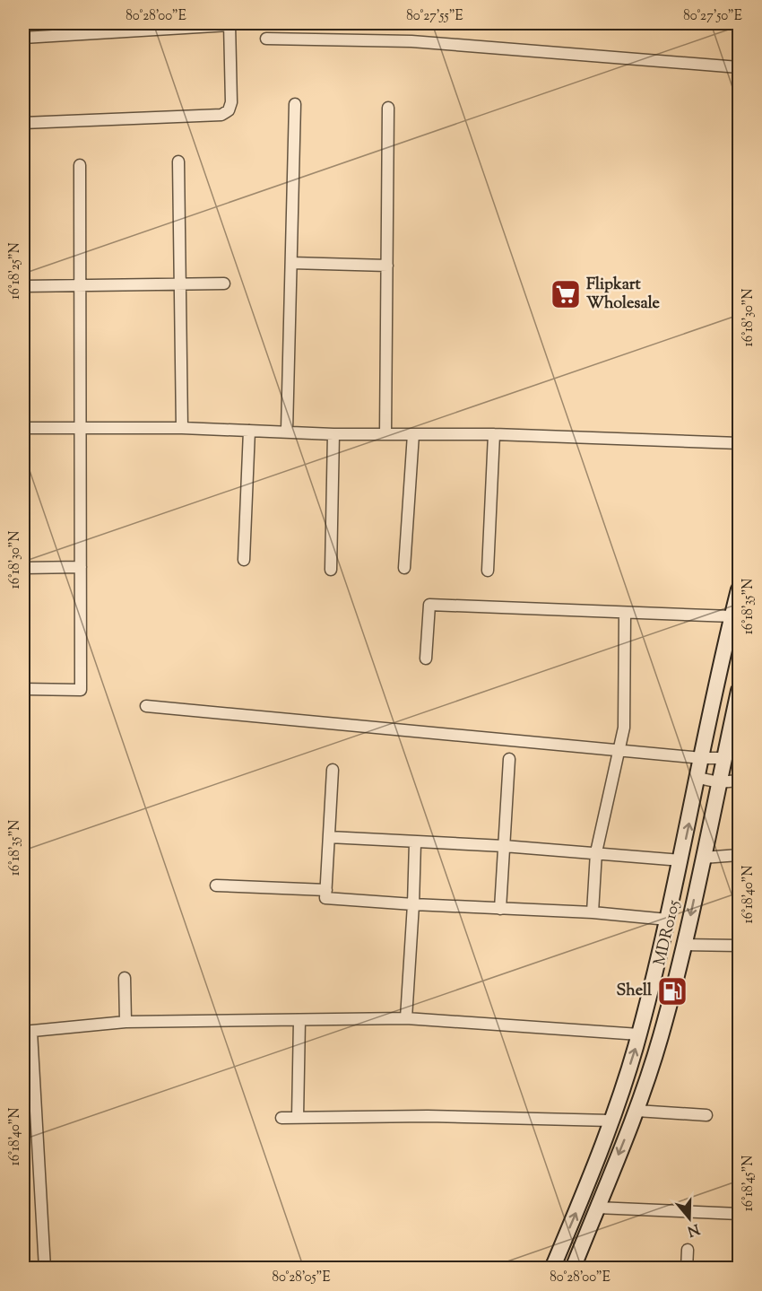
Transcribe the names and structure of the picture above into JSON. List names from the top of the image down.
{
  "streets": {
    "main road": ["MDR0105"]
  },
  "places": {
    "supermarket": ["Flipkart Wholesale"],
    "fuel station": ["Shell"]
  },
  "north": "bottom",
  "coordinates": [
    "80°28'00\"E",
    "80°27'55\"E",
    "80°27'50\"E",
    "16°18'25\"N",
    "16°18'30\"N",
    "16°18'35\"N",
    "16°18'40\"N",
    "16°18'45\"N",
    "80°28'05\"E"
  ]
}
